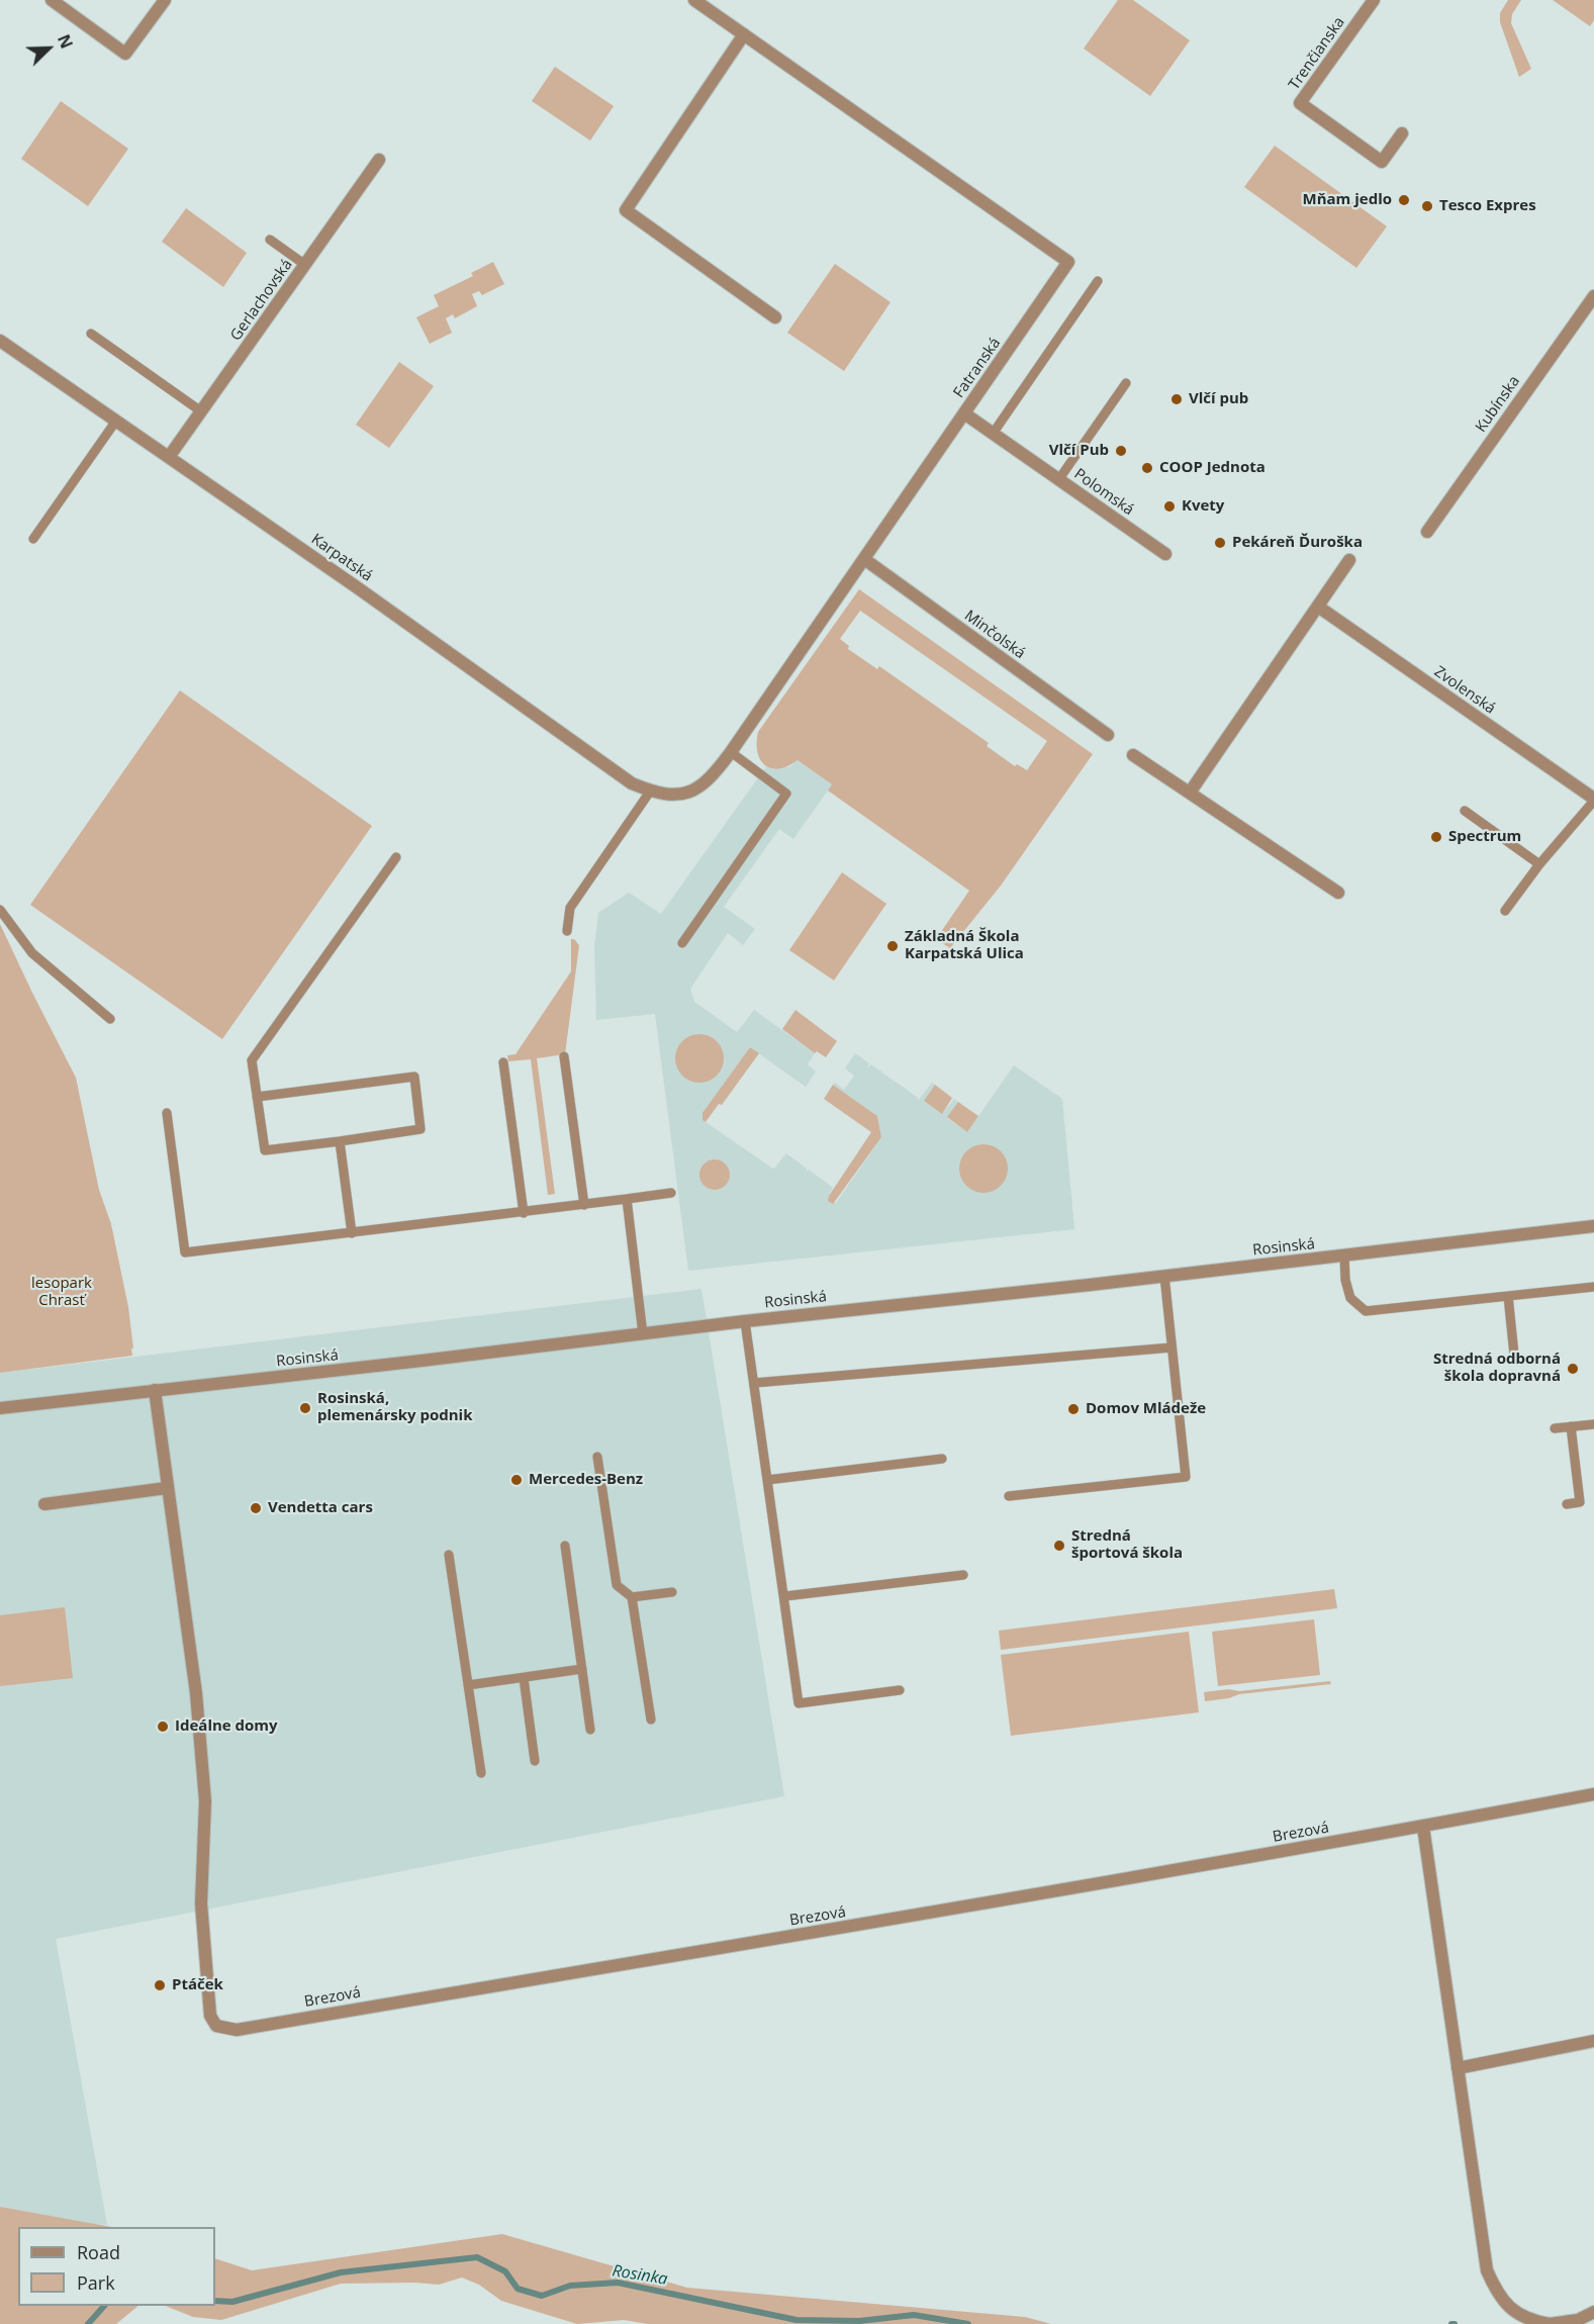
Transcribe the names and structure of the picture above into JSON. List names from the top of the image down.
{
  "streets": {
    "street": [
      "Trenčianska",
      "Gerlachovská",
      "Fatranská",
      "Kubínska",
      "Polomská",
      "Karpatská",
      "Minčolská",
      "Zvolenská",
      "Rosinská",
      "Brezová"
    ]
  },
  "crossings": [
    ["Gerlachovská", "Karpatská"],
    ["Fatranská", "Polomská"],
    ["Fatranská", "Karpatská"],
    ["Fatranská", "Minčolská"]
  ],
  "water": ["Rosinka"],
  "parks": ["lesopark Chrasť"],
  "places": [
    "Mňam jedlo",
    "Tesco Expres",
    "Vlčí pub",
    "Vlčí Pub",
    "COOP Jednota",
    "Kvety",
    "Pekáreň Ďuroška",
    "Spectrum",
    "Základná Škola Karpatská Ulica",
    "Stredná odborná škola dopravná",
    "Rosinská, plemenársky podnik",
    "Domov Mládeže",
    "Mercedes-Benz",
    "Vendetta cars",
    "Stredná športová škola",
    "Ideálne domy",
    "Ptáček"
  ],
  "legend": ["Road", "Park"],
  "north": "top right"
}
